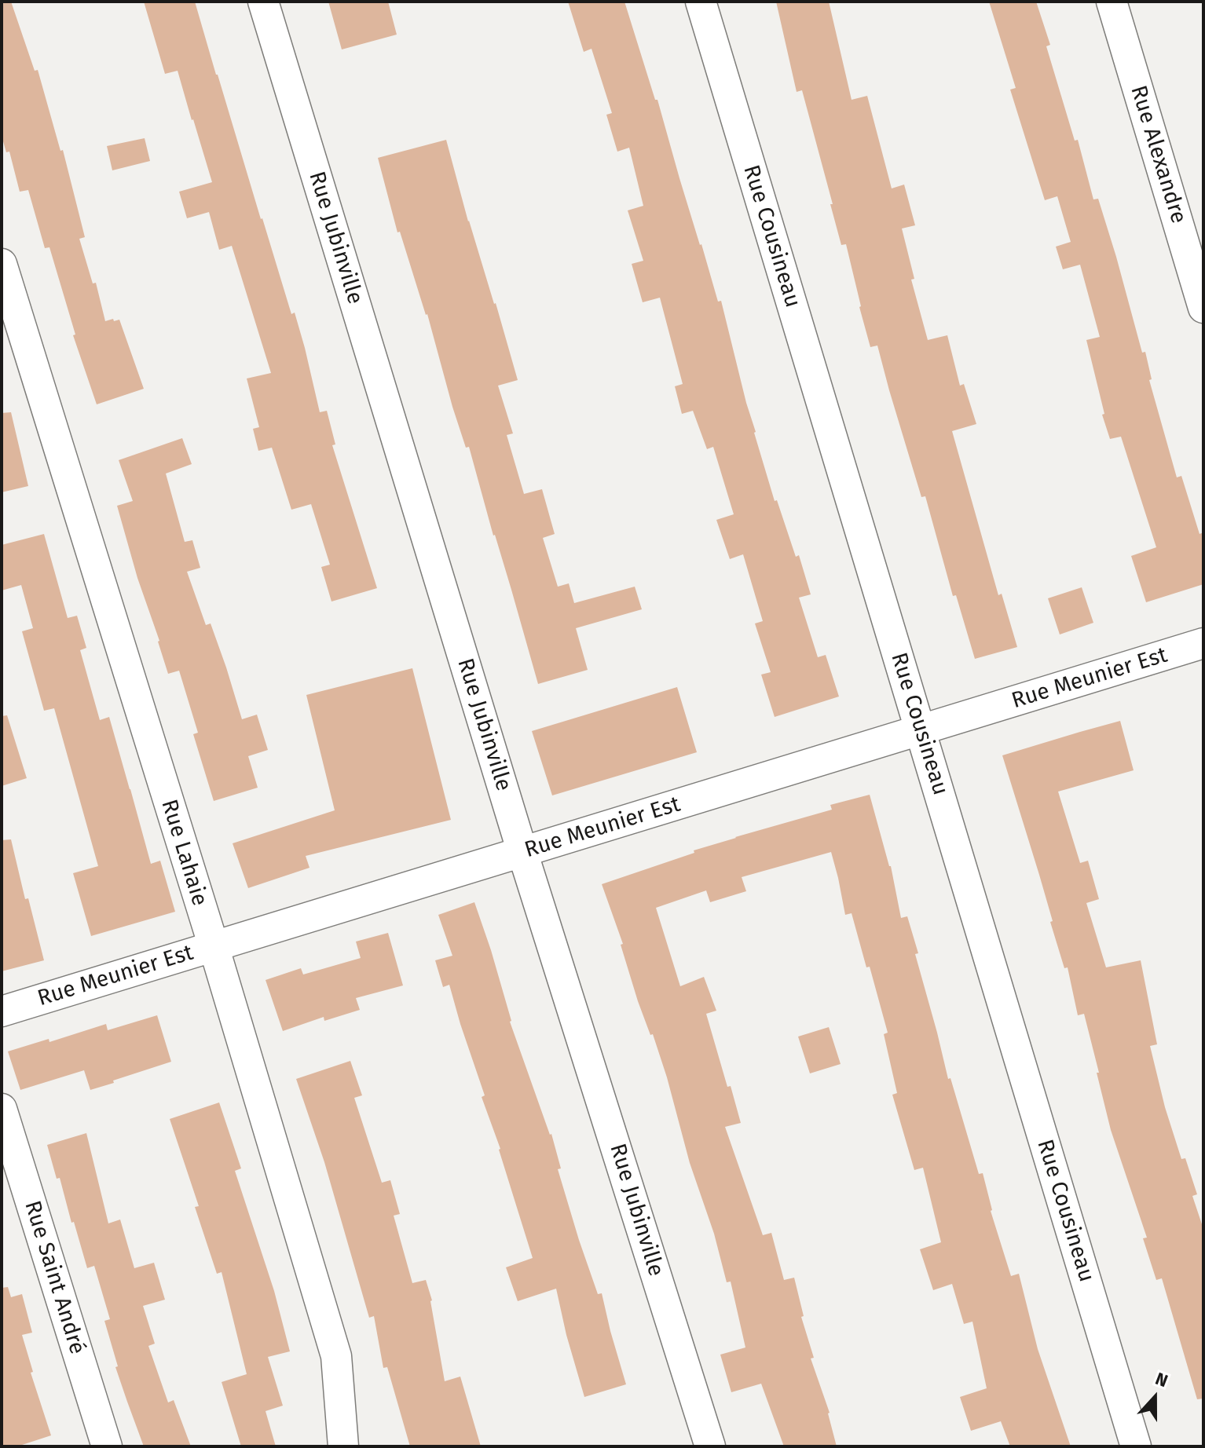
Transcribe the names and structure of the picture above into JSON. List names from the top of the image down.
{
  "streets": {
    "street": [
      "Rue Alexandre",
      "Rue Cousineau",
      "Rue Jubinville",
      "Rue Meunier Est",
      "Rue Lahaie",
      "Rue Saint André"
    ]
  },
  "crossings": [
    ["Rue Cousineau", "Rue Meunier Est"],
    ["Rue Jubinville", "Rue Meunier Est"],
    ["Rue Meunier Est", "Rue Lahaie"]
  ],
  "north": "top"
}
